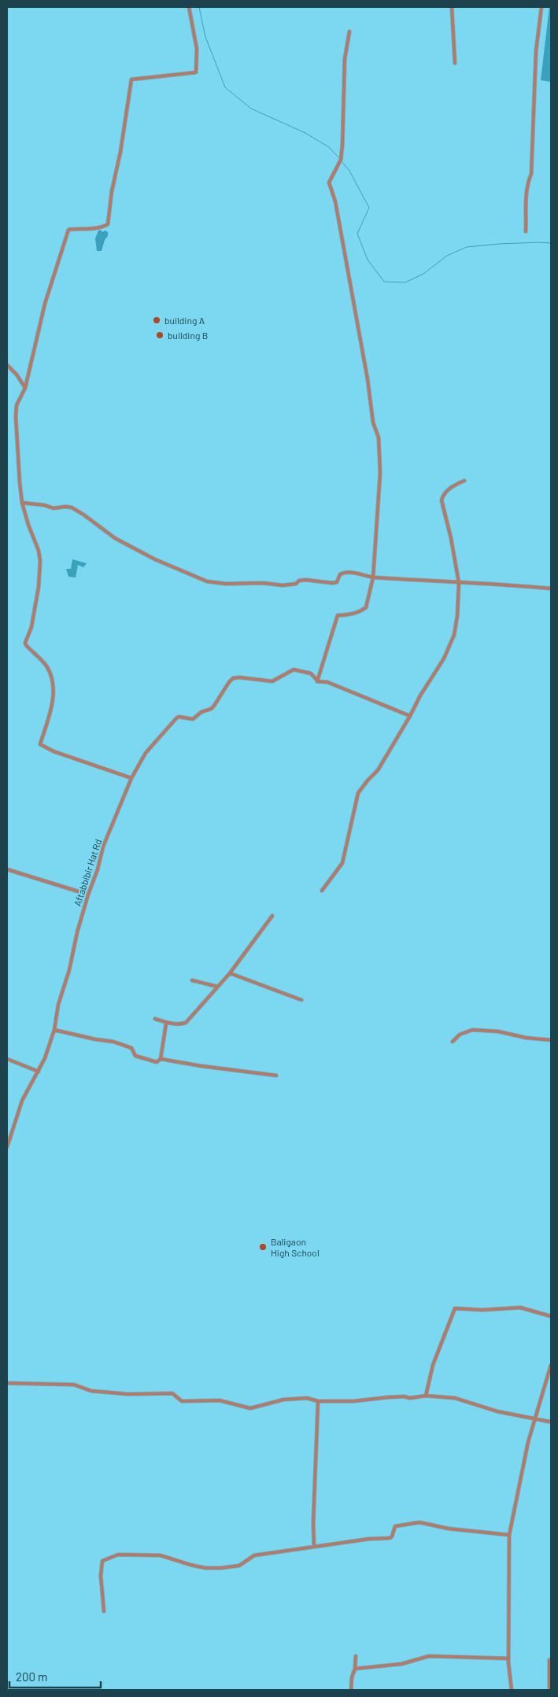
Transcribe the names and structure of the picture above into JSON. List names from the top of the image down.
{
  "streets": {
    "street": ["Aftabbibir Hat Rd"]
  },
  "places": ["building A", "building B", "Baligaon High School"],
  "scale_bar": "200 m"
}
